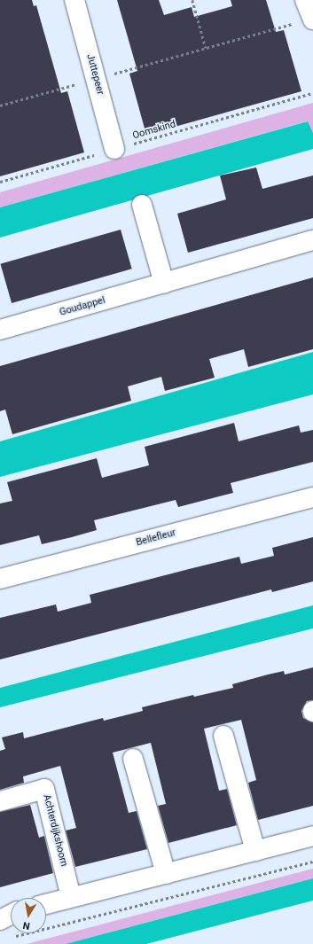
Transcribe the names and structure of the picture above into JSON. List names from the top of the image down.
{
  "streets": {
    "street": [
      "Juttepeer",
      "Goudappel",
      "Bellefleur",
      "Achterdijkshoorn"
    ],
    "path": ["Oomskind"]
  },
  "crossings": [
    ["Juttepeer", "Oomskind"]
  ],
  "north": "bottom"
}
